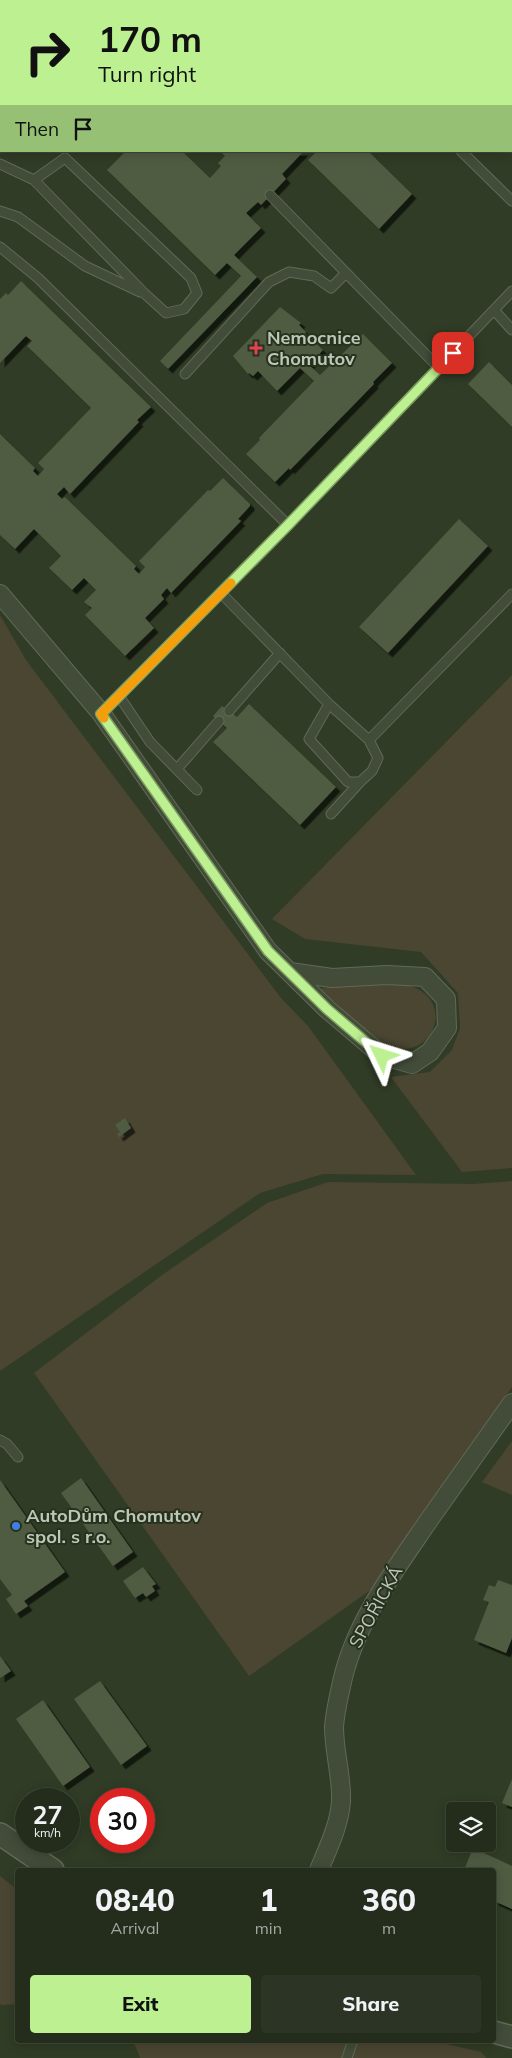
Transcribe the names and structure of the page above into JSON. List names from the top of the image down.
{
  "streets": {
    "street": ["SPOŘICKÁ"]
  },
  "places": {
    "health": ["Nemocnice Chomutov"],
    "other": ["AutoDům Chomutov spol. s r.o."]
  },
  "page": {
    "turn": ["170 m", "Turn right"],
    "then": "Then",
    "speed": "27 km/h",
    "limit": "30",
    "eta": [
      "08:40",
      "Arrival",
      "1",
      "min",
      "360",
      "m"
    ],
    "buttons": ["Exit", "Share"]
  }
}
